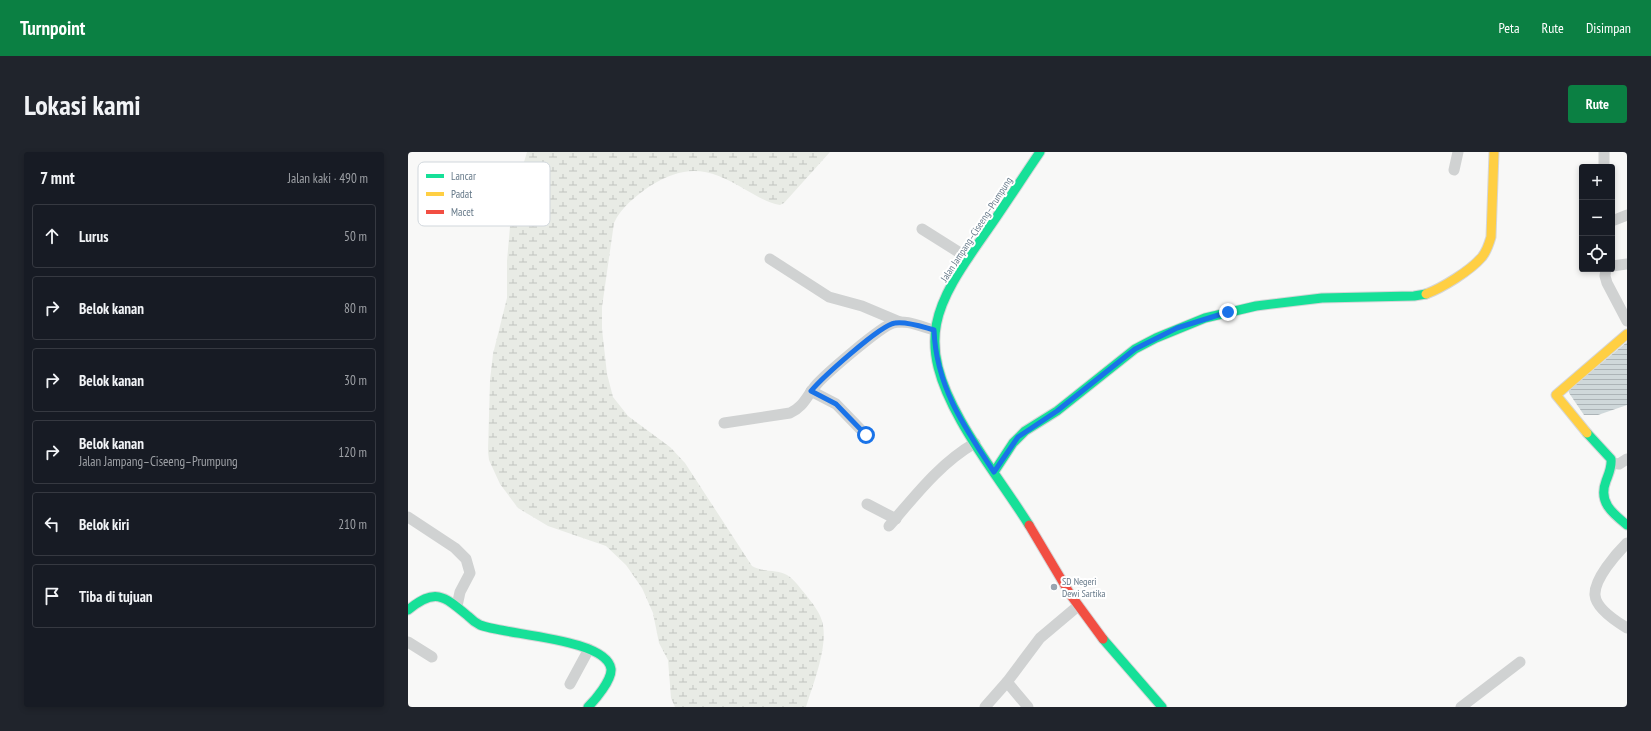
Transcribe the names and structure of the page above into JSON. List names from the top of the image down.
{
  "streets": {
    "street": ["Jalan Jampang–Ciseeng–Prumpung"]
  },
  "places": ["SD Negeri Dewi Sartika"],
  "legend": ["Lancar", "Padat", "Macet"],
  "page": {
    "header": "Turnpoint",
    "nav": ["Peta", "Rute", "Disimpan"],
    "buttons": "Rute",
    "title": "Lokasi kami",
    "heading": ["7 mnt", "Jalan kaki · 490 m"],
    "map_buttons": ["+", "−"],
    "list": [
      ["Lurus", "50 m"],
      ["Belok kanan", "80 m"],
      ["Belok kanan", "30 m"],
      ["Belok kanan", "Jalan Jampang–Ciseeng–Prumpung", "120 m"],
      ["Belok kiri", "210 m"],
      "Tiba di tujuan"
    ]
  }
}
